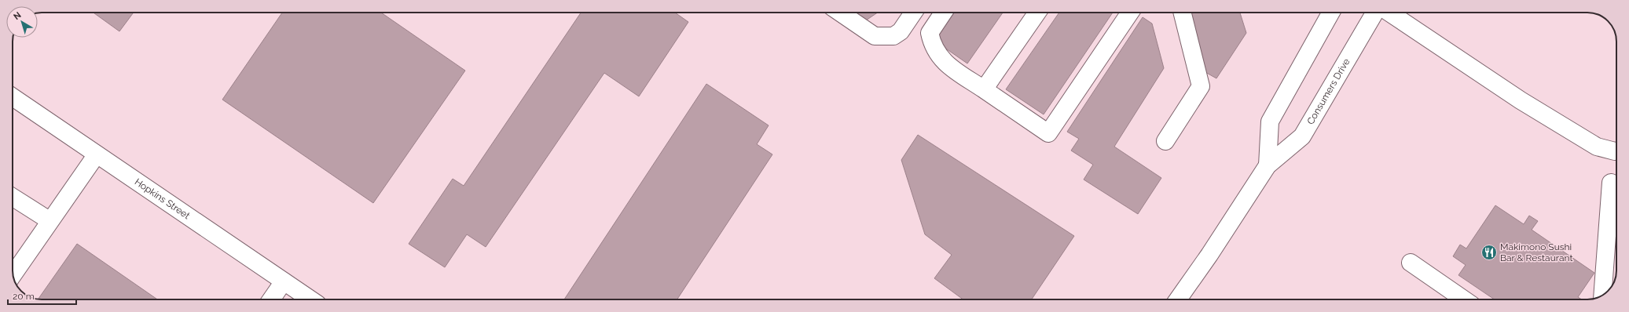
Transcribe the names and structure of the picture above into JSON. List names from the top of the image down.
{
  "streets": {
    "main road": ["Consumers Drive", "Hopkins Street"]
  },
  "places": {
    "restaurant": ["Makimono Sushi Bar & Restaurant"]
  },
  "scale_bar": "20 m",
  "north": "top left"
}
